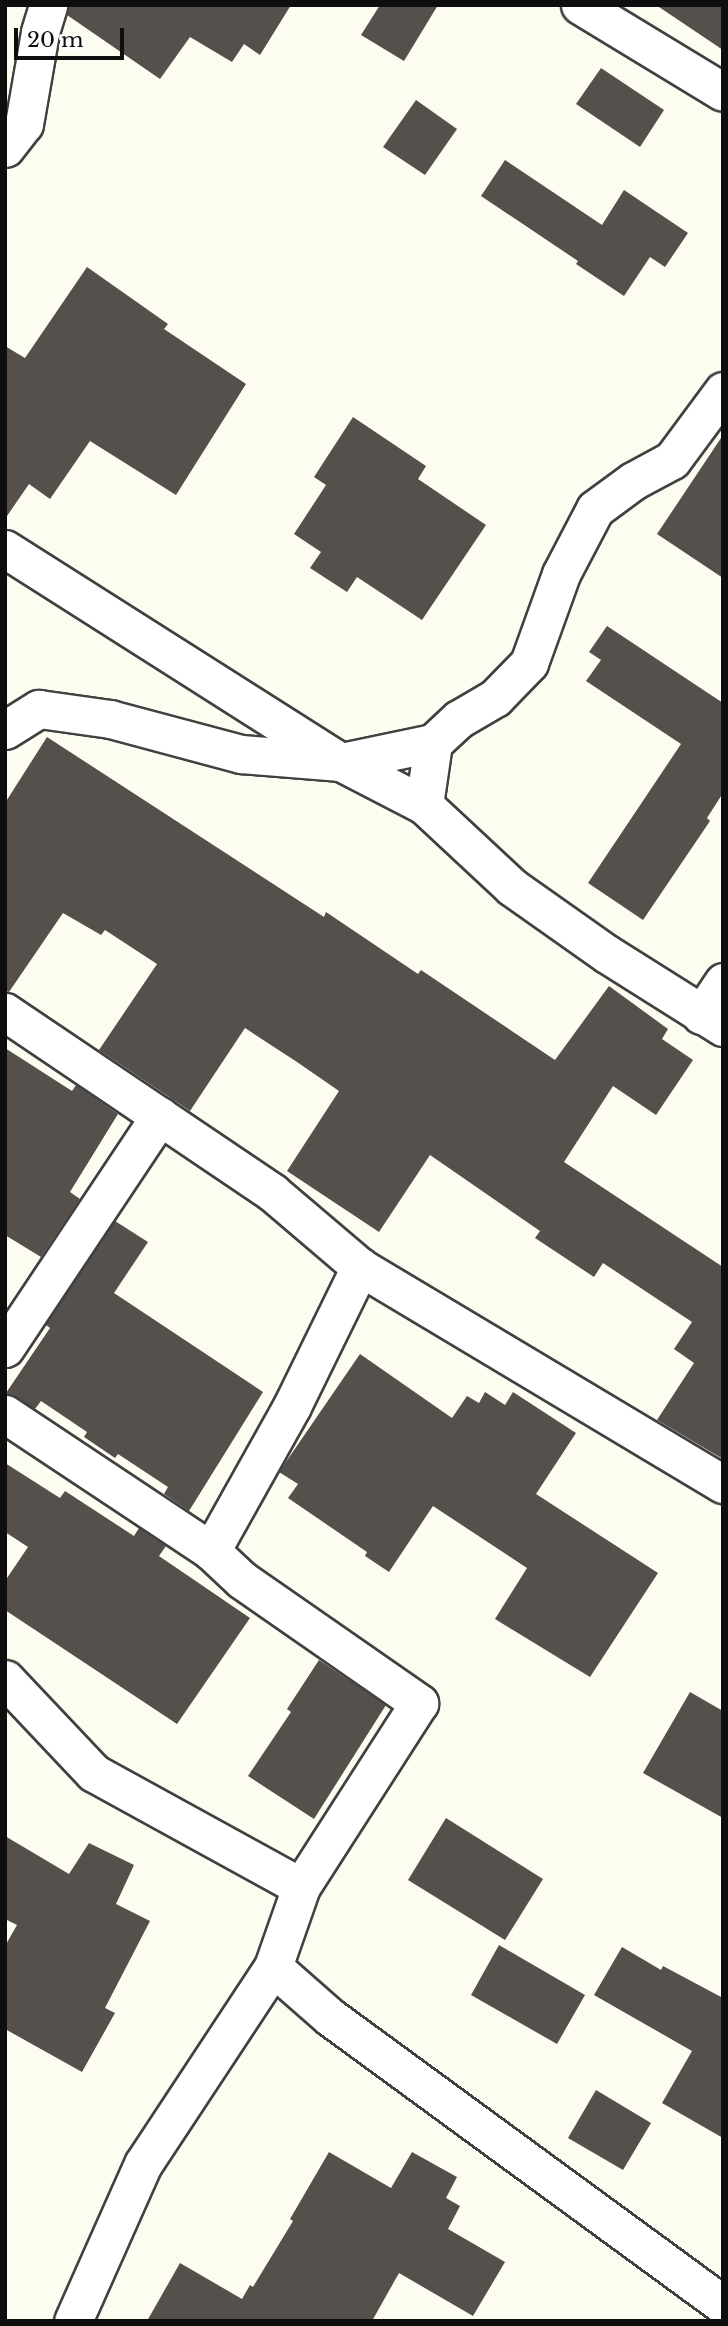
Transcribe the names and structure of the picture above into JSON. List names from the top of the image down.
{
  "scale_bar": "20 m"
}
